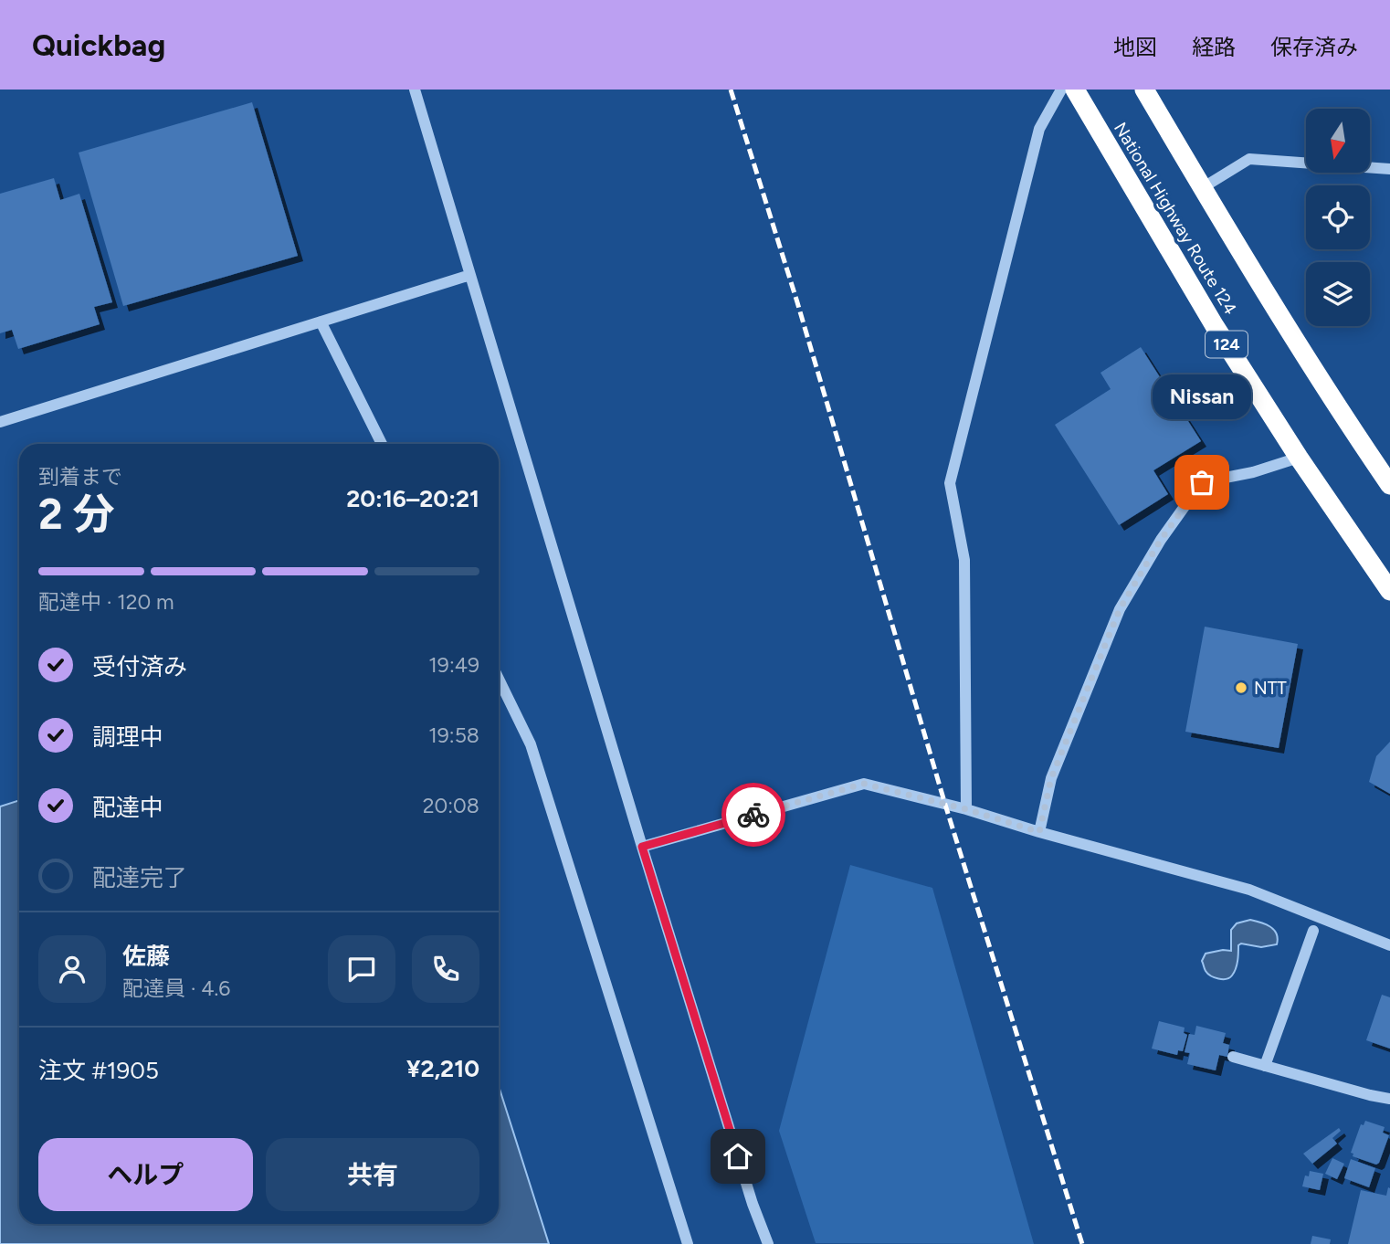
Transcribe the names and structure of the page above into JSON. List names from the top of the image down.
{
  "streets": {
    "highway": ["National Highway Route 124", "124"]
  },
  "places": ["Nissan", "NTT"],
  "north": "bottom",
  "page": {
    "header": "Quickbag",
    "nav": ["地図", "経路", "保存済み"],
    "bubble": "Nissan",
    "heading": ["2 分", "到着まで", "20:16–20:21"],
    "panel": [
      "佐藤",
      "配達員 · 4.6",
      "注文 #1905",
      "¥2,210"
    ],
    "bar": "配達中 · 120 m",
    "list": [
      ["受付済み", "19:49"],
      ["調理中", "19:58"],
      ["配達中", "20:08"],
      "配達完了"
    ],
    "buttons": ["ヘルプ", "共有"]
  }
}
